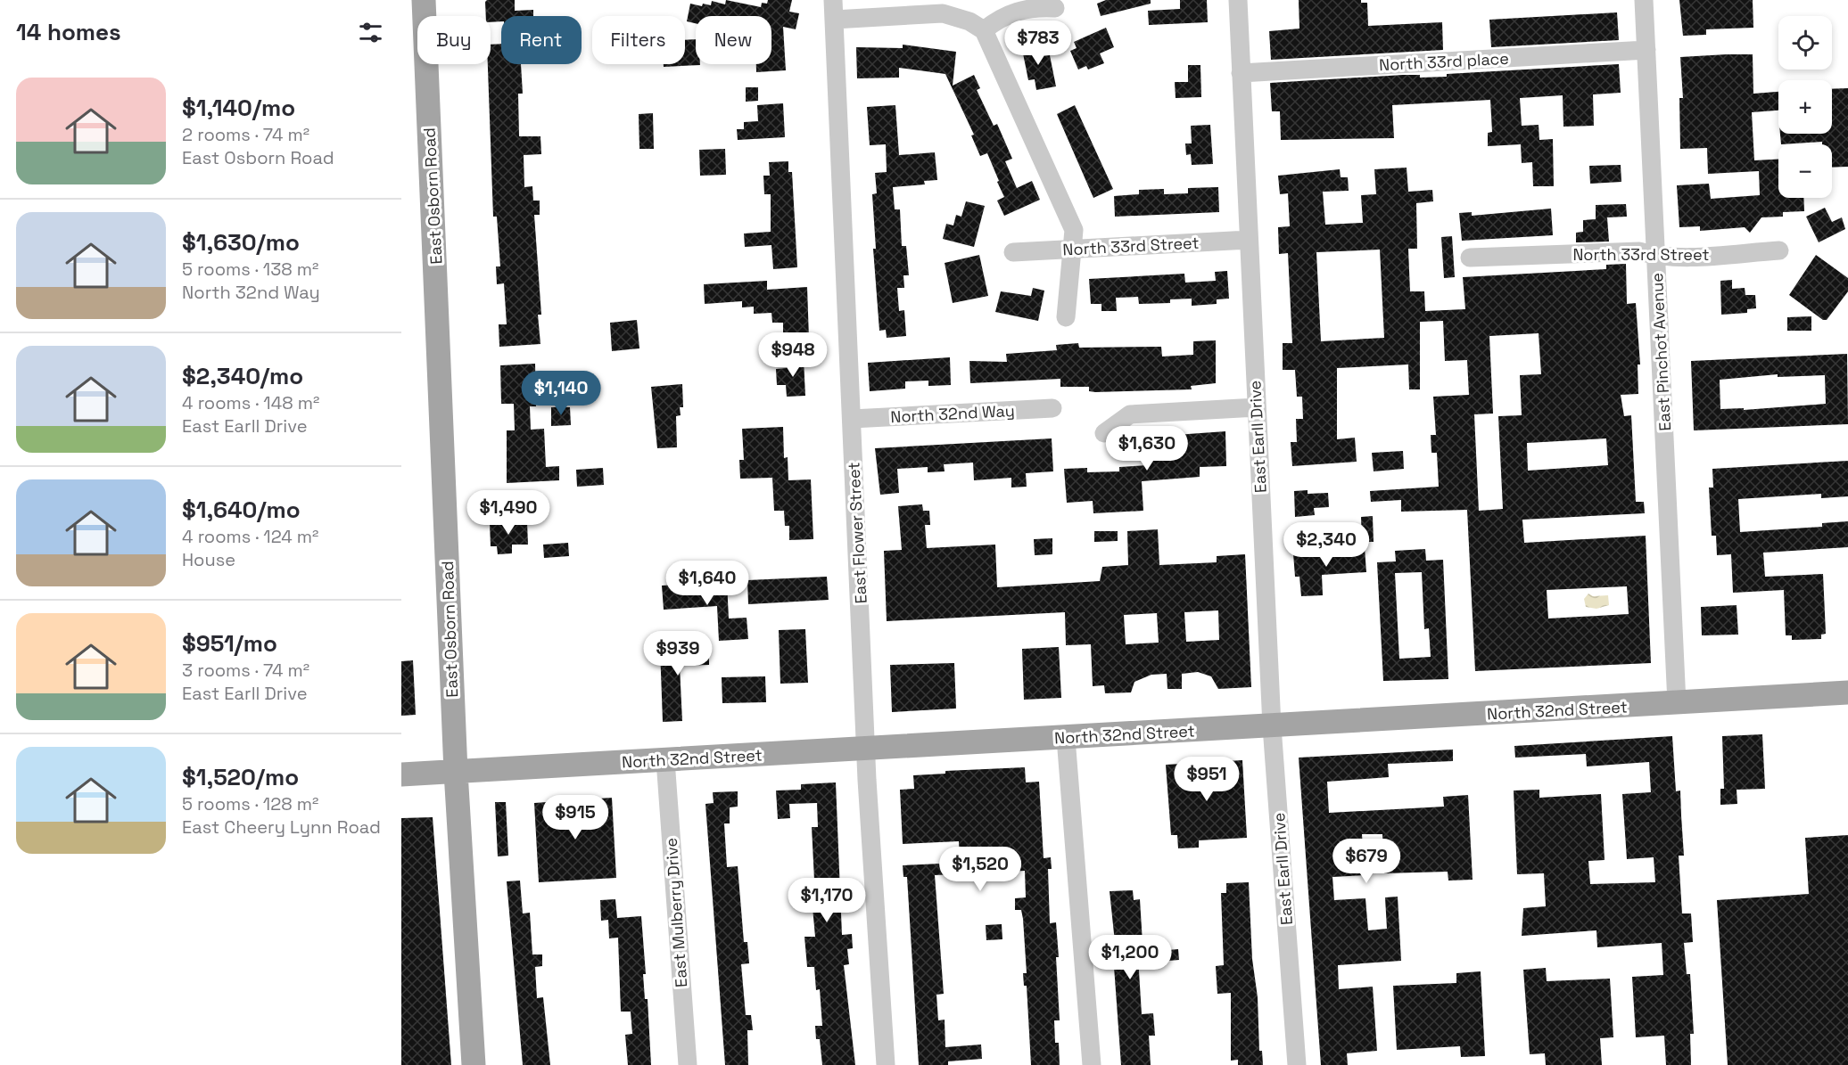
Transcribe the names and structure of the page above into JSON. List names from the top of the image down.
{
  "streets": {
    "main road": ["East Osborn Road", "North 32nd Street"],
    "street": [
      "North 33rd place",
      "North 33rd Street",
      "East Pinchot Avenue",
      "North 32nd Way",
      "East Earll Drive",
      "East Flower Street",
      "East Mulberry Drive"
    ]
  },
  "crossings": [
    ["North 33rd place", "East Pinchot Avenue"],
    ["North 33rd place", "East Earll Drive"],
    ["East Osborn Road", "North 32nd Street"],
    ["North 33rd Street", "East Pinchot Avenue"],
    ["North 33rd Street", "East Earll Drive"],
    ["East Pinchot Avenue", "North 32nd Street"],
    ["North 32nd Way", "East Flower Street"],
    ["East Earll Drive", "North 32nd Street"],
    ["East Flower Street", "North 32nd Street"],
    ["North 32nd Street", "East Mulberry Drive"]
  ],
  "page": {
    "heading": "14 homes",
    "map_buttons": ["+", "−"],
    "chip": [
      "Buy",
      "Rent",
      "Filters",
      "New"
    ],
    "price": [
      "$783",
      "$948",
      "$1,140",
      "$1,630",
      "$1,490",
      "$2,340",
      "$1,640",
      "$939",
      "$951",
      "$915",
      "$679",
      "$1,520",
      "$1,170",
      "$1,200"
    ],
    "list": [
      {
        "name": "$1,140/mo",
        "note": "2 rooms · 74 m² · East Osborn Road"
      },
      {
        "name": "$1,630/mo",
        "note": "5 rooms · 138 m² · North 32nd Way"
      },
      {
        "name": "$2,340/mo",
        "note": "4 rooms · 148 m² · East Earll Drive"
      },
      {
        "name": "$1,640/mo",
        "note": "4 rooms · 124 m² · House"
      },
      {
        "name": "$951/mo",
        "note": "3 rooms · 74 m² · East Earll Drive"
      },
      {
        "name": "$1,520/mo",
        "note": "5 rooms · 128 m² · East Cheery Lynn Road"
      }
    ]
  }
}
